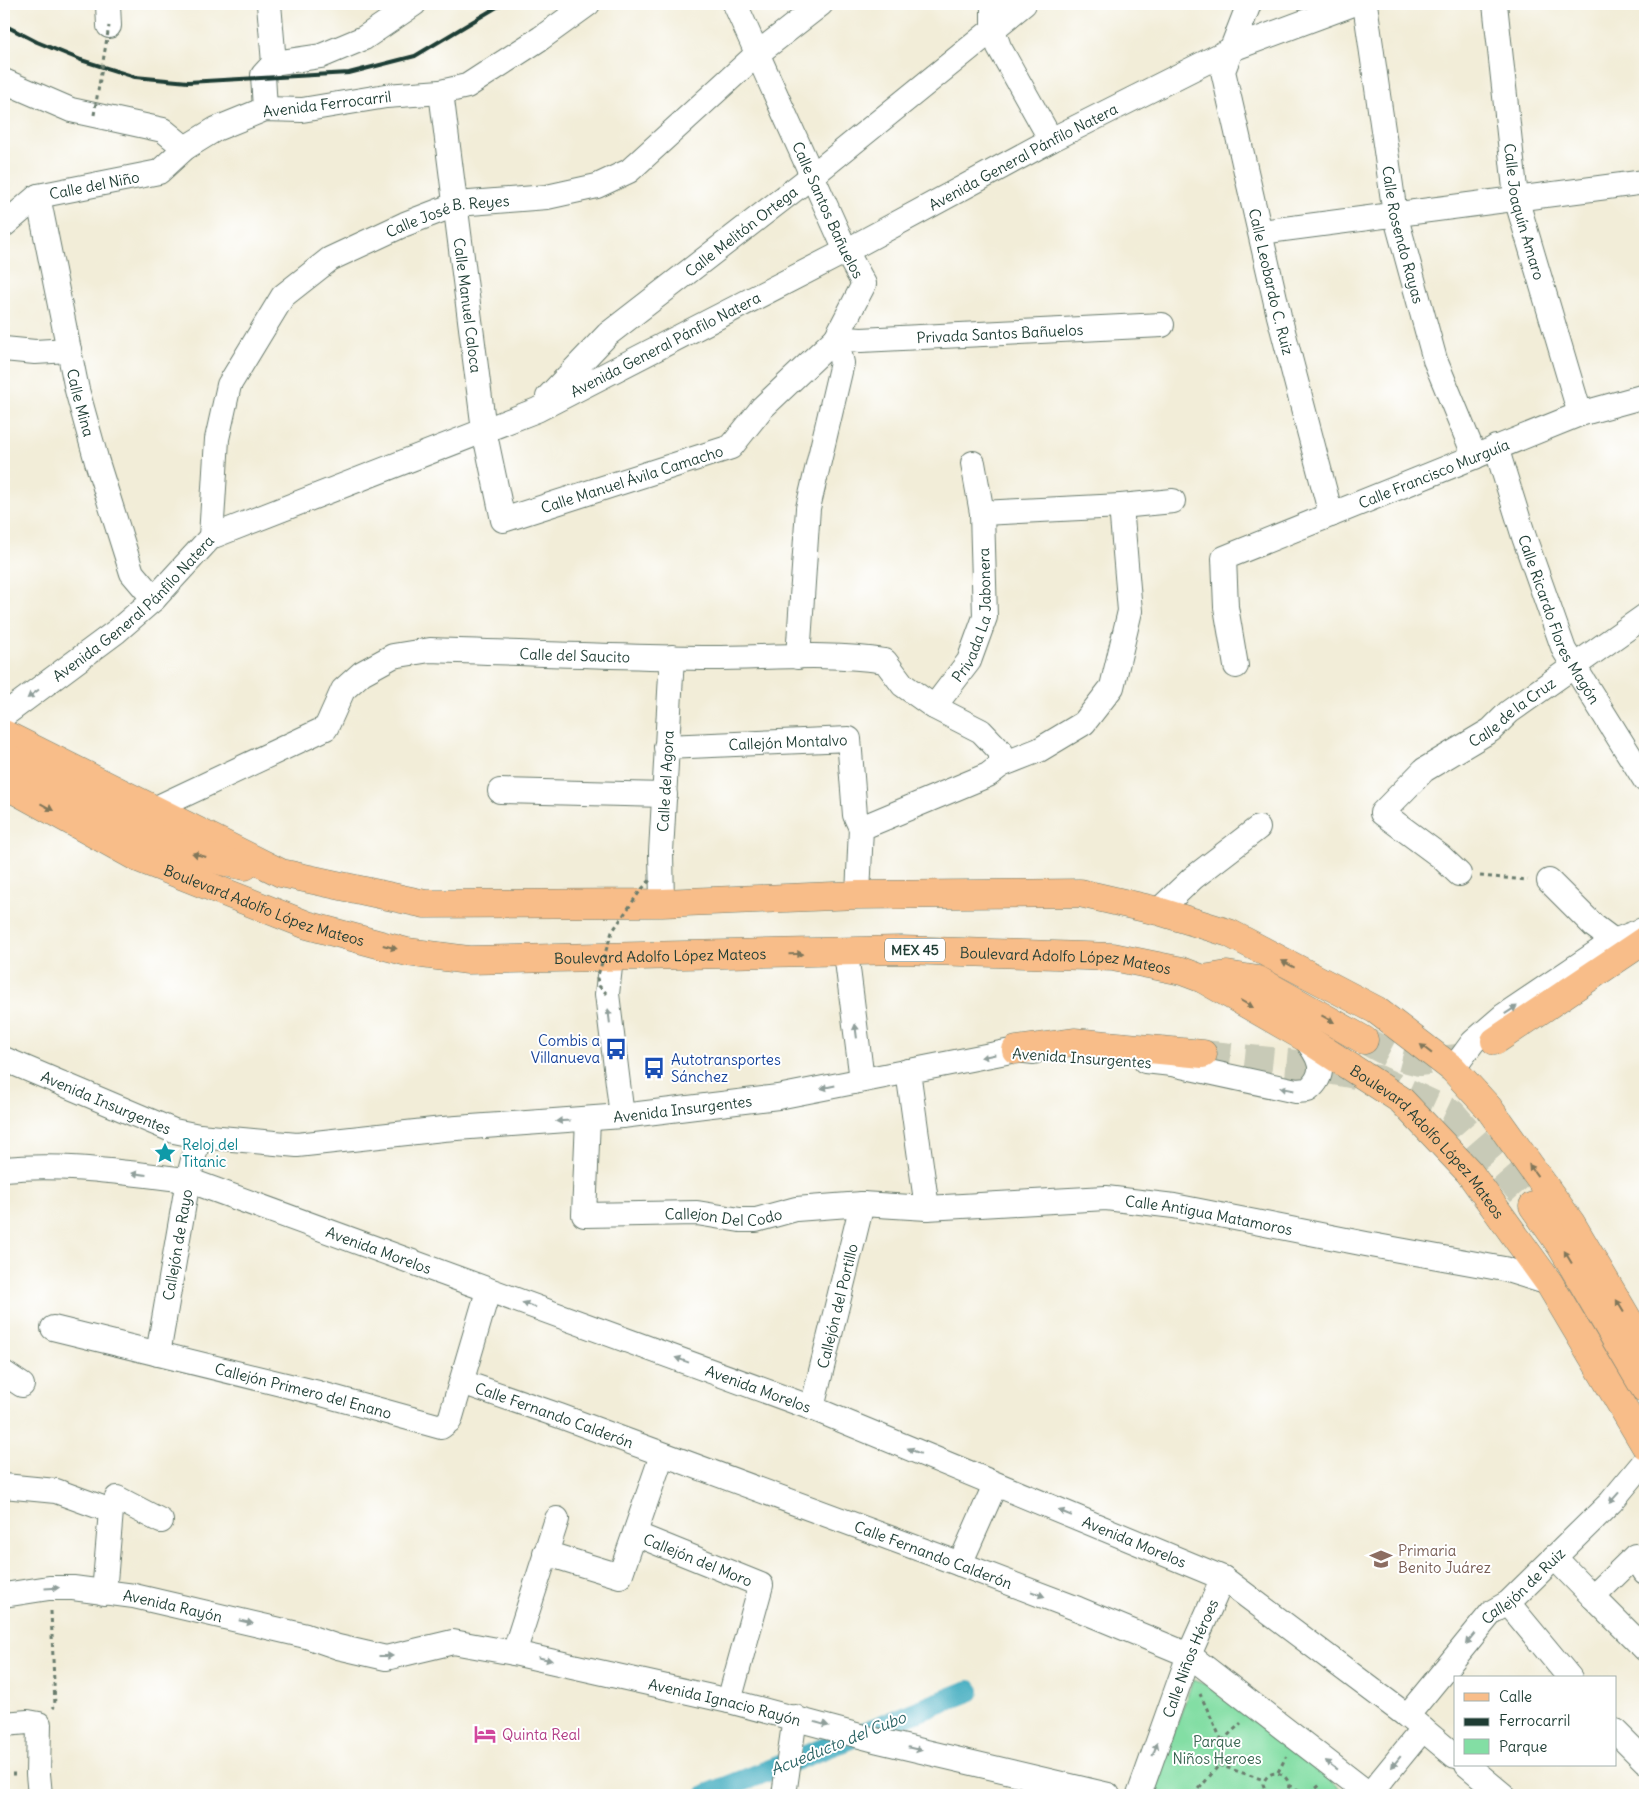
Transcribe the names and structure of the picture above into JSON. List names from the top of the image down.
{
  "streets": {
    "main road": ["Boulevard Adolfo López Mateos", "MEX 45"],
    "street": [
      "Avenida Ferrocarril",
      "Avenida General Pánfilo Natera",
      "Calle del Niño",
      "Calle Santos Bañuelos",
      "Calle Joaquín Amaro",
      "Calle José B. Reyes",
      "Calle Melitón Ortega",
      "Calle Rosendo Rayas",
      "Calle Leobardo C. Ruiz",
      "Calle Manuel Caloca",
      "Privada Santos Bañuelos",
      "Calle Mina",
      "Calle Francisco Murguía",
      "Calle Manuel Ávila Camacho",
      "Privada La Jabonera",
      "Calle Ricardo Flores Magón",
      "Calle del Saucito",
      "Calle de la Cruz",
      "Callejón Montalvo",
      "Calle del Agora",
      "Avenida Insurgentes",
      "Callejon Del Codo",
      "Calle Antigua Matamoros",
      "Callejón de Rayo",
      "Avenida Morelos",
      "Callejón del Portillo",
      "Callejón Primero del Enano",
      "Calle Fernando Calderón",
      "Callejón del Moro",
      "Callejón de Ruiz",
      "Avenida Rayón",
      "Calle Niños Héroes",
      "Avenida Ignacio Rayón"
    ]
  },
  "crossings": [
    ["Avenida Ferrocarril", "Calle del Niño"],
    ["Avenida Ferrocarril", "Calle Manuel Caloca"],
    ["Avenida General Pánfilo Natera", "Calle Santos Bañuelos"],
    ["Avenida General Pánfilo Natera", "Calle José B. Reyes"],
    ["Avenida General Pánfilo Natera", "Calle Melitón Ortega"],
    ["Avenida General Pánfilo Natera", "Calle Leobardo C. Ruiz"],
    ["Avenida General Pánfilo Natera", "Calle Manuel Caloca"],
    ["Avenida General Pánfilo Natera", "Calle Mina"],
    ["Avenida General Pánfilo Natera", "Calle Manuel Ávila Camacho"],
    ["Calle del Niño", "Calle Mina"],
    ["Calle Santos Bañuelos", "Calle José B. Reyes"],
    ["Calle Santos Bañuelos", "Calle Melitón Ortega"],
    ["Calle Santos Bañuelos", "Privada Santos Bañuelos"],
    ["Calle Santos Bañuelos", "Calle Manuel Ávila Camacho"],
    ["Calle Joaquín Amaro", "Calle Francisco Murguía"],
    ["Calle José B. Reyes", "Calle Manuel Caloca"],
    ["Calle Rosendo Rayas", "Calle Francisco Murguía"],
    ["Calle Leobardo C. Ruiz", "Calle Francisco Murguía"],
    ["Calle Manuel Caloca", "Calle Manuel Ávila Camacho"],
    ["Privada Santos Bañuelos", "Calle Manuel Ávila Camacho"],
    ["Calle Francisco Murguía", "Calle Ricardo Flores Magón"],
    ["Privada La Jabonera", "Calle del Saucito"],
    ["Calle Ricardo Flores Magón", "Calle de la Cruz"],
    ["Calle del Saucito", "Calle del Agora"],
    ["Callejón Montalvo", "Calle del Agora"],
    ["Boulevard Adolfo López Mateos", "Avenida Insurgentes"],
    ["Boulevard Adolfo López Mateos", "Calle Antigua Matamoros"],
    ["Avenida Insurgentes", "Callejon Del Codo"],
    ["Avenida Insurgentes", "Callejón de Rayo"],
    ["Callejon Del Codo", "Calle Antigua Matamoros"],
    ["Callejon Del Codo", "Callejón del Portillo"],
    ["Calle Antigua Matamoros", "Callejón del Portillo"],
    ["Callejón de Rayo", "Avenida Morelos"],
    ["Callejón de Rayo", "Callejón Primero del Enano"],
    ["Avenida Morelos", "Callejón del Portillo"],
    ["Avenida Morelos", "Callejón de Ruiz"],
    ["Avenida Morelos", "Calle Niños Héroes"],
    ["Callejón Primero del Enano", "Calle Fernando Calderón"],
    ["Calle Fernando Calderón", "Callejón de Ruiz"],
    ["Calle Fernando Calderón", "Calle Niños Héroes"],
    ["Callejón del Moro", "Avenida Ignacio Rayón"],
    ["Avenida Rayón", "Avenida Ignacio Rayón"]
  ],
  "one_way": [
    "Avenida Insurgentes",
    "Avenida Morelos",
    "Callejón de Ruiz",
    "Avenida Rayón",
    "Calle Niños Héroes",
    "Avenida Ignacio Rayón"
  ],
  "water": ["Acueducto del Cubo"],
  "parks": ["Parque Niños Heroes"],
  "places": {
    "bus stop": ["Combis a Villanueva", "Autotransportes Sánchez"],
    "place": ["Reloj del Titanic"],
    "school or university": ["Primaria Benito Juárez"],
    "hotel": ["Quinta Real"]
  },
  "legend": ["Calle", "Ferrocarril", "Parque"]
}
